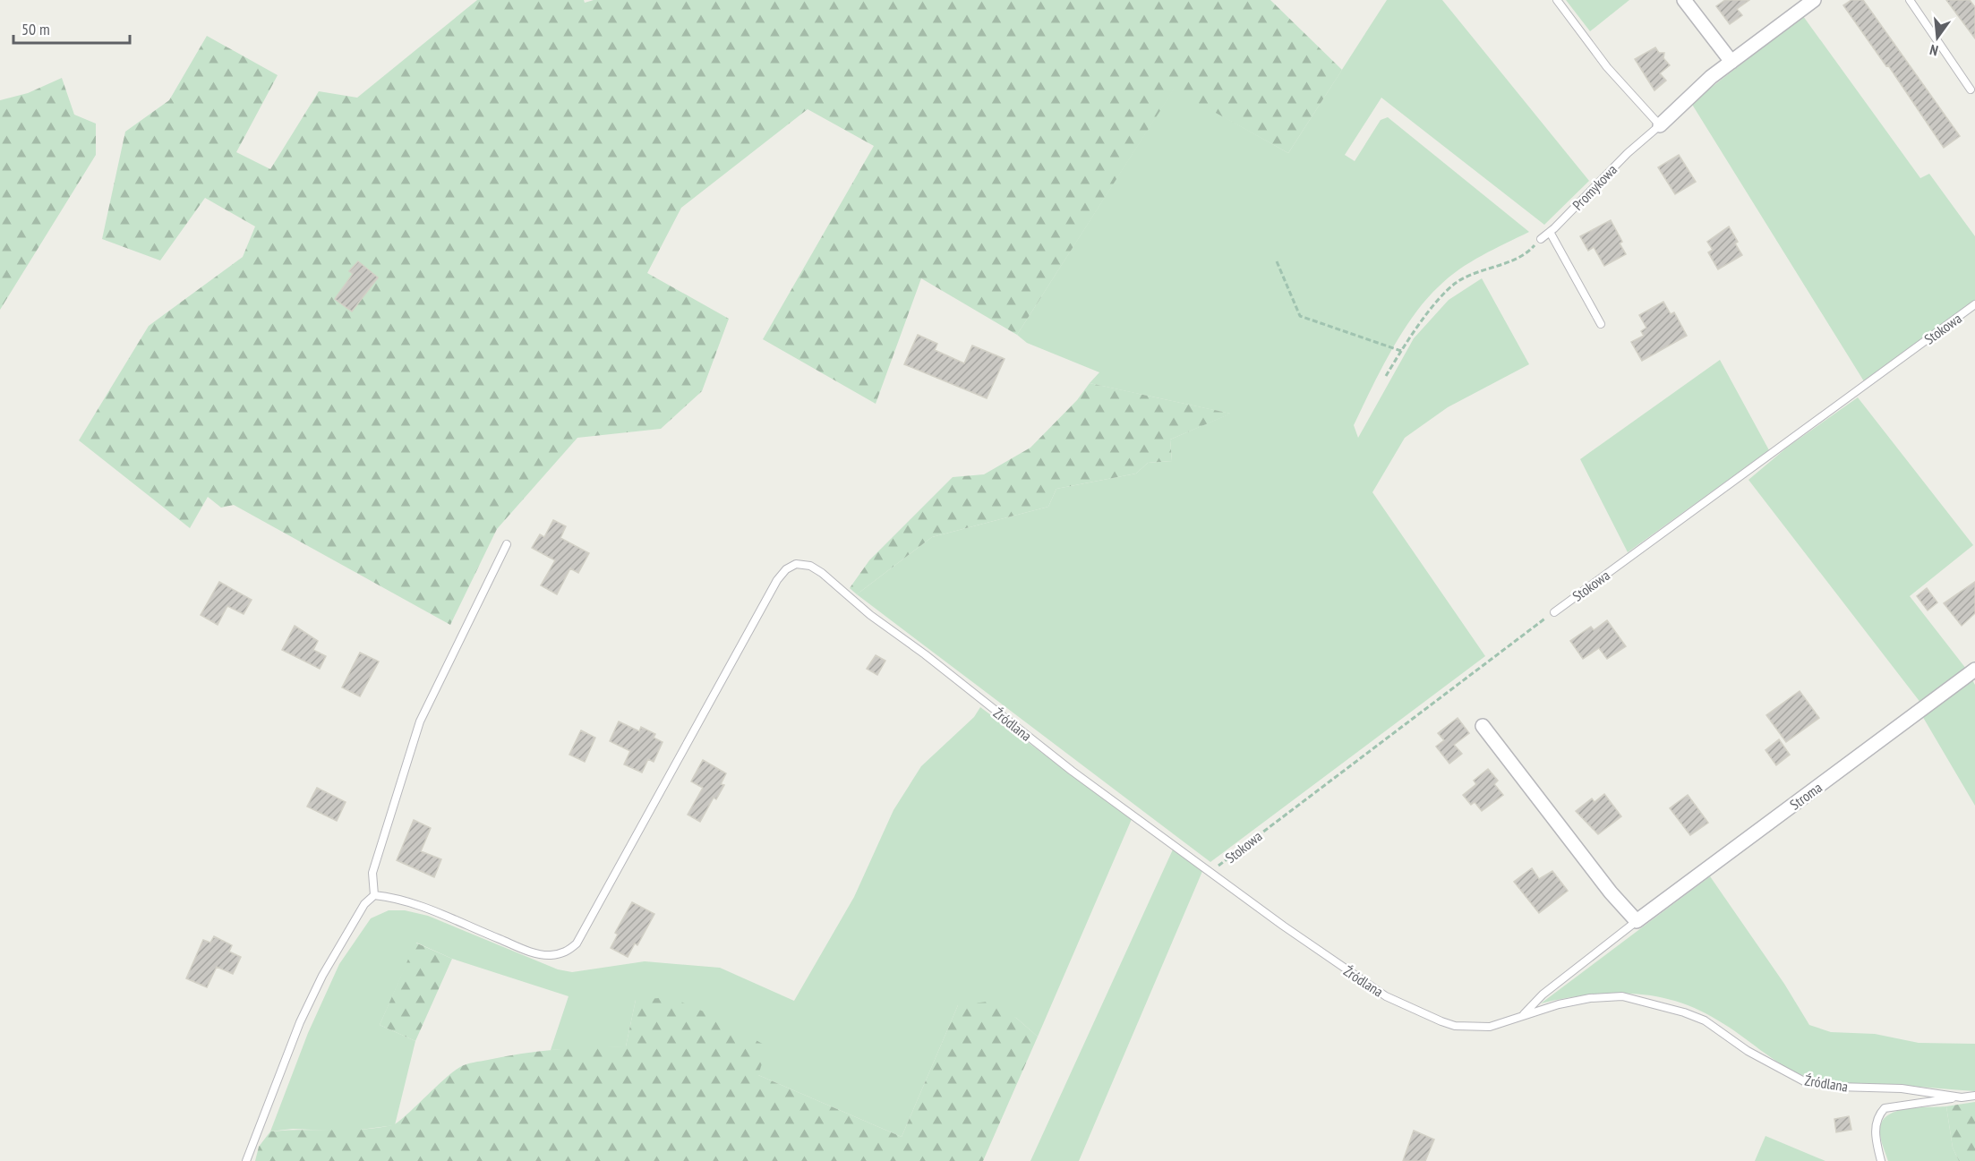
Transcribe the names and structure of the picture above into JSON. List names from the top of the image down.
{
  "streets": {
    "street": ["Promykowa", "Stroma"],
    "lane": ["Stokowa", "Źródlana"]
  },
  "crossings": [
    ["Stokowa", "Źródlana"]
  ],
  "scale_bar": "50 m",
  "north": "bottom"
}
